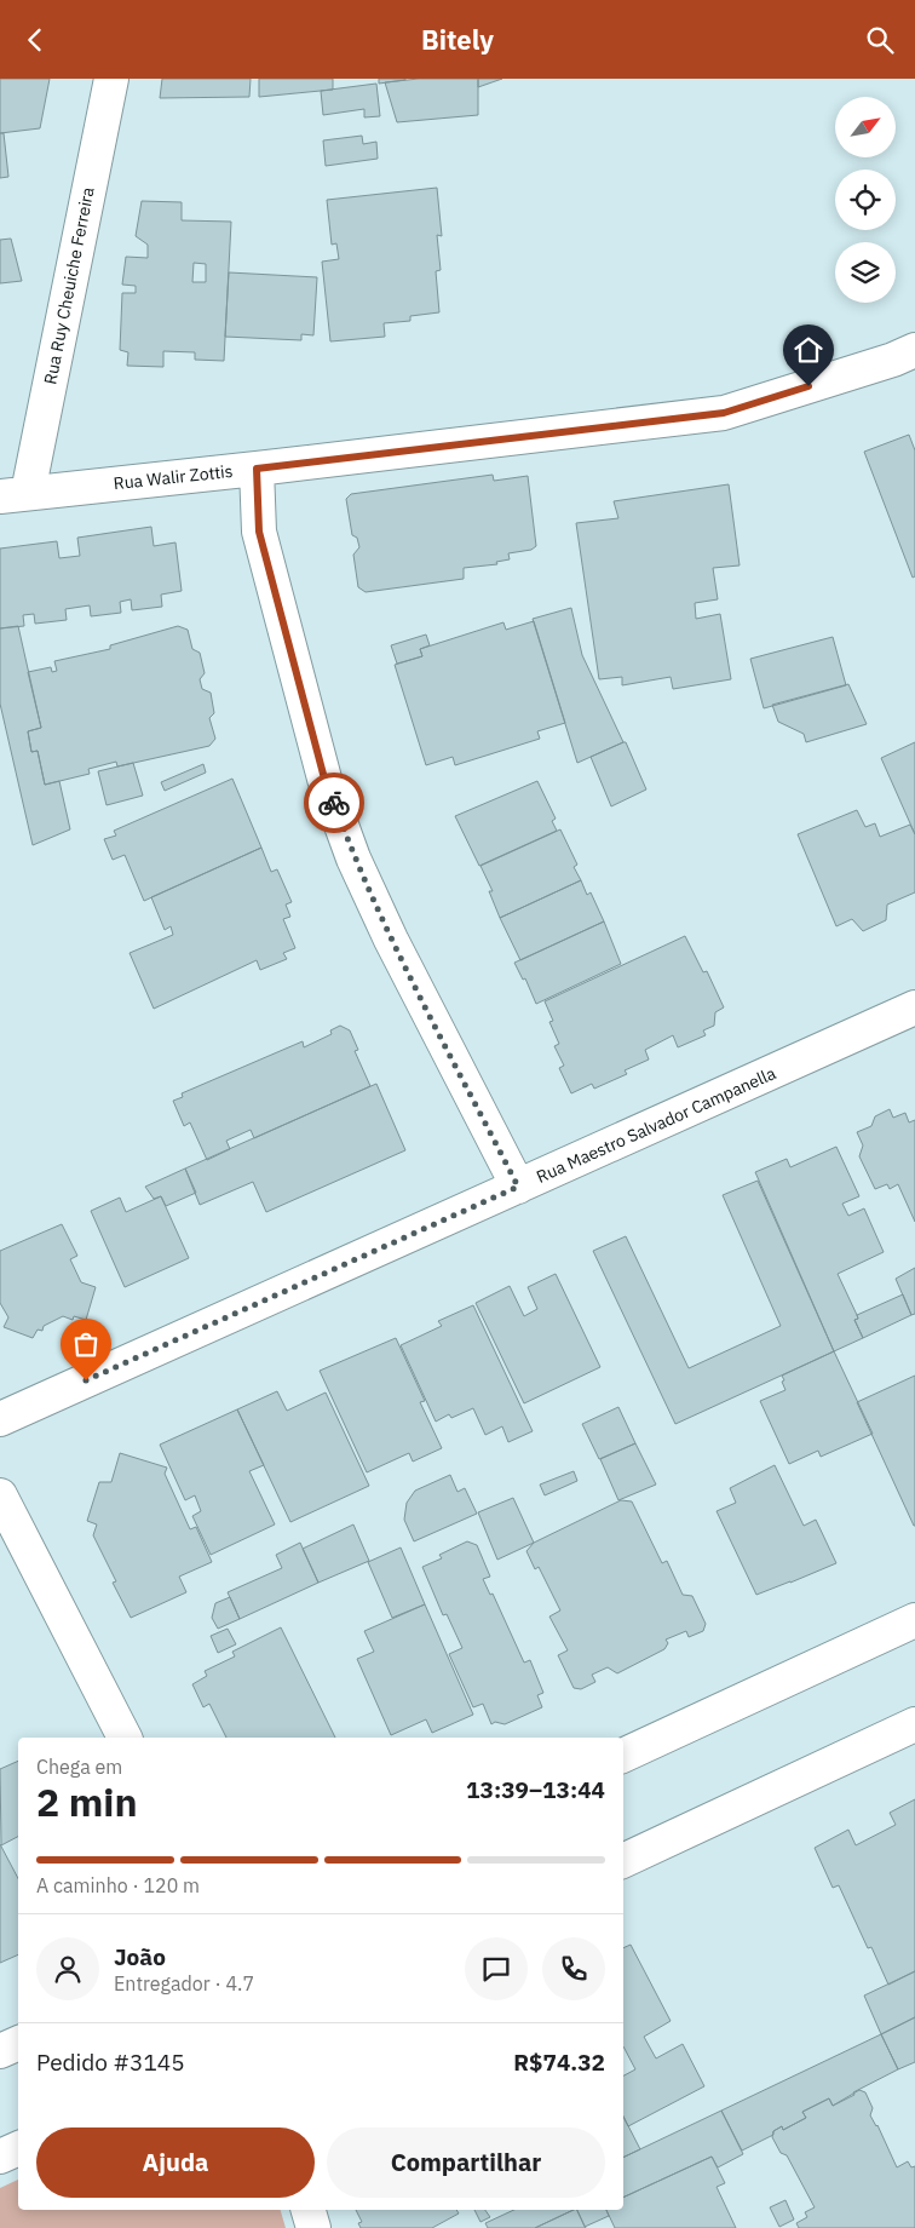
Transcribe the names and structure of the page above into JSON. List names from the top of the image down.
{
  "streets": {
    "street": ["Rua Ruy Cheuiche Ferreira", "Rua Walir Zottis", "Rua Maestro Salvador Campanella"]
  },
  "crossings": [
    ["Rua Ruy Cheuiche Ferreira", "Rua Walir Zottis"]
  ],
  "north": "top right",
  "page": {
    "header": "Bitely",
    "heading": ["2 min", "Chega em", "13:39–13:44"],
    "panel": [
      "João",
      "Entregador · 4.7",
      "Pedido #3145",
      "R$74.32"
    ],
    "bar": "A caminho · 120 m",
    "buttons": ["Ajuda", "Compartilhar"]
  }
}
